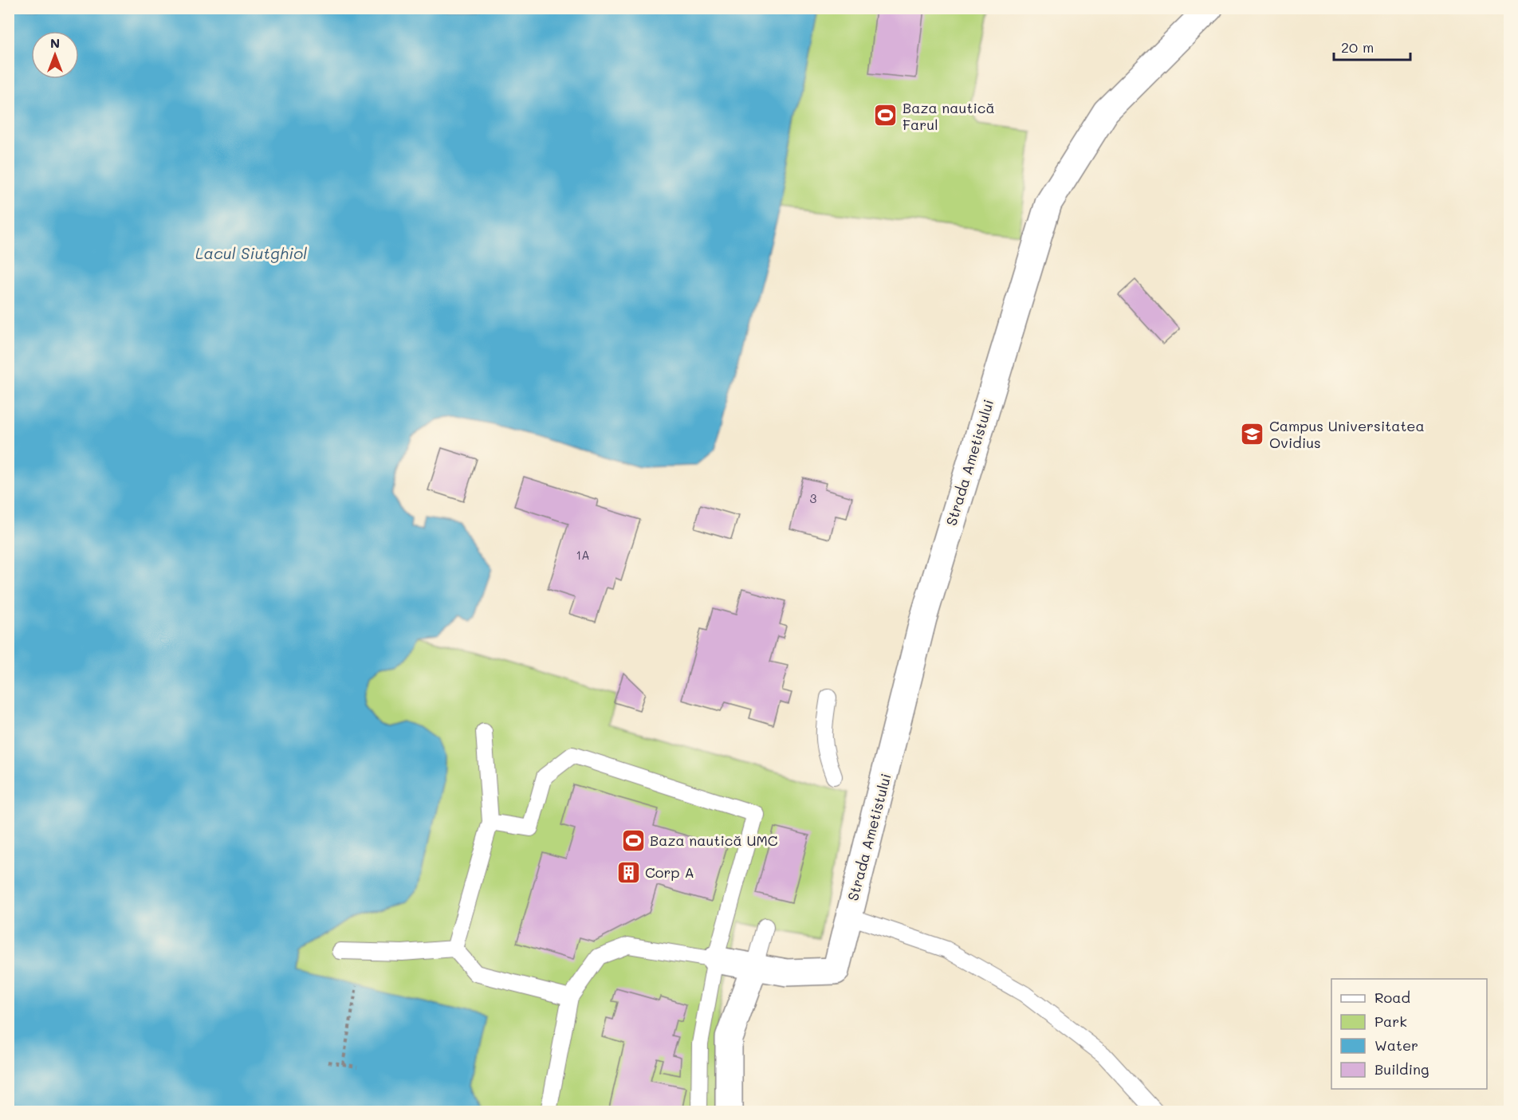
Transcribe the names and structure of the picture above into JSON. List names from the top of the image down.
{
  "streets": {
    "street": ["Strada Ametistului"]
  },
  "water": ["Lacul Siutghiol"],
  "places": {
    "sports": ["Baza nautică Farul", "Baza nautică UMC"],
    "school or university": ["Campus Universitatea Ovidius"],
    "building": ["Corp A"]
  },
  "house_numbers": ["3", "1A"],
  "legend": [
    "Road",
    "Park",
    "Water",
    "Building"
  ],
  "scale_bar": "20 m",
  "north": "top"
}
